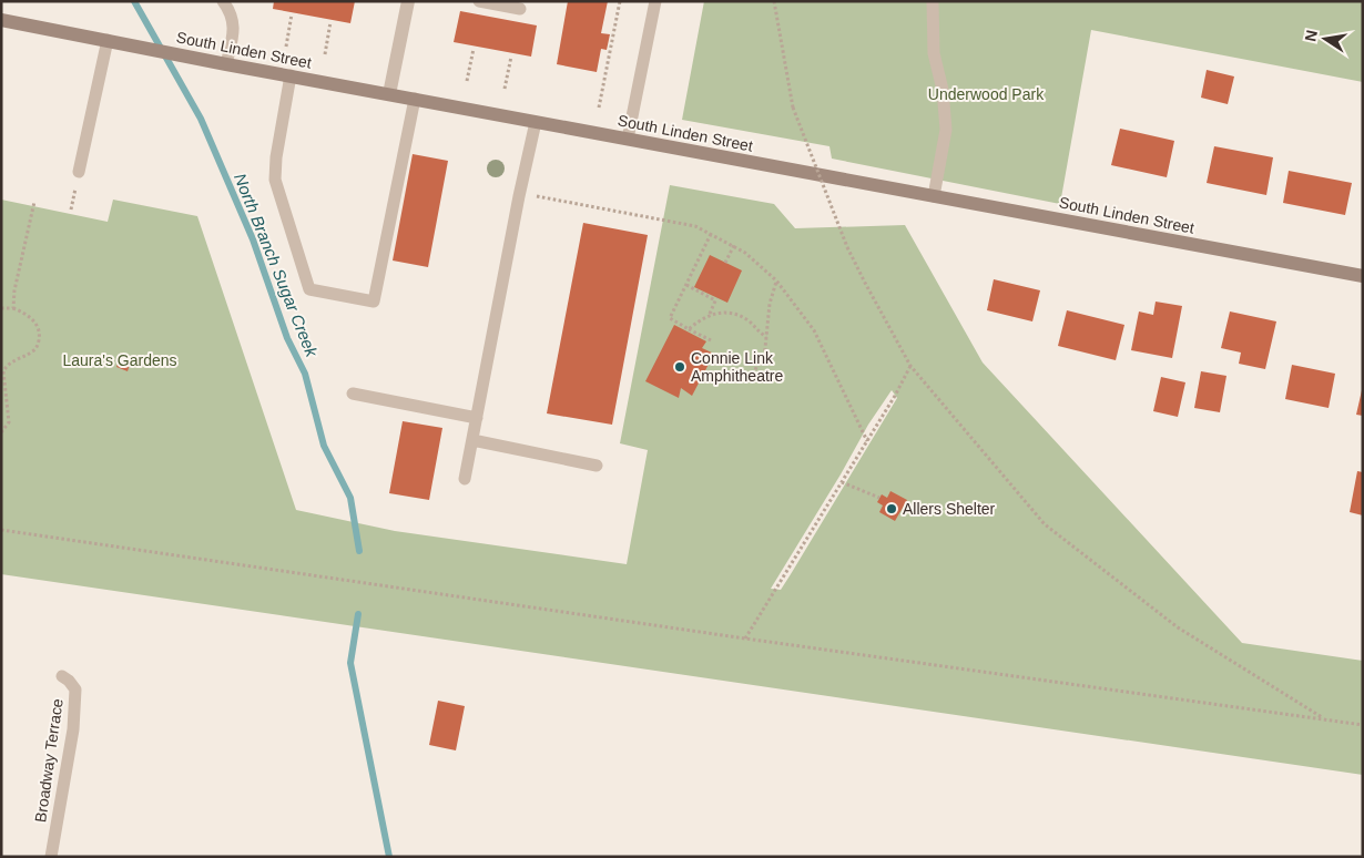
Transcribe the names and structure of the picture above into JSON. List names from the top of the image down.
{
  "streets": {
    "main road": ["South Linden Street"],
    "lane": ["Broadway Terrace"]
  },
  "water": ["North Branch Sugar Creek"],
  "parks": ["Underwood Park", "Laura's Gardens"],
  "places": ["Connie Link Amphitheatre", "Allers Shelter"],
  "north": "left"
}
